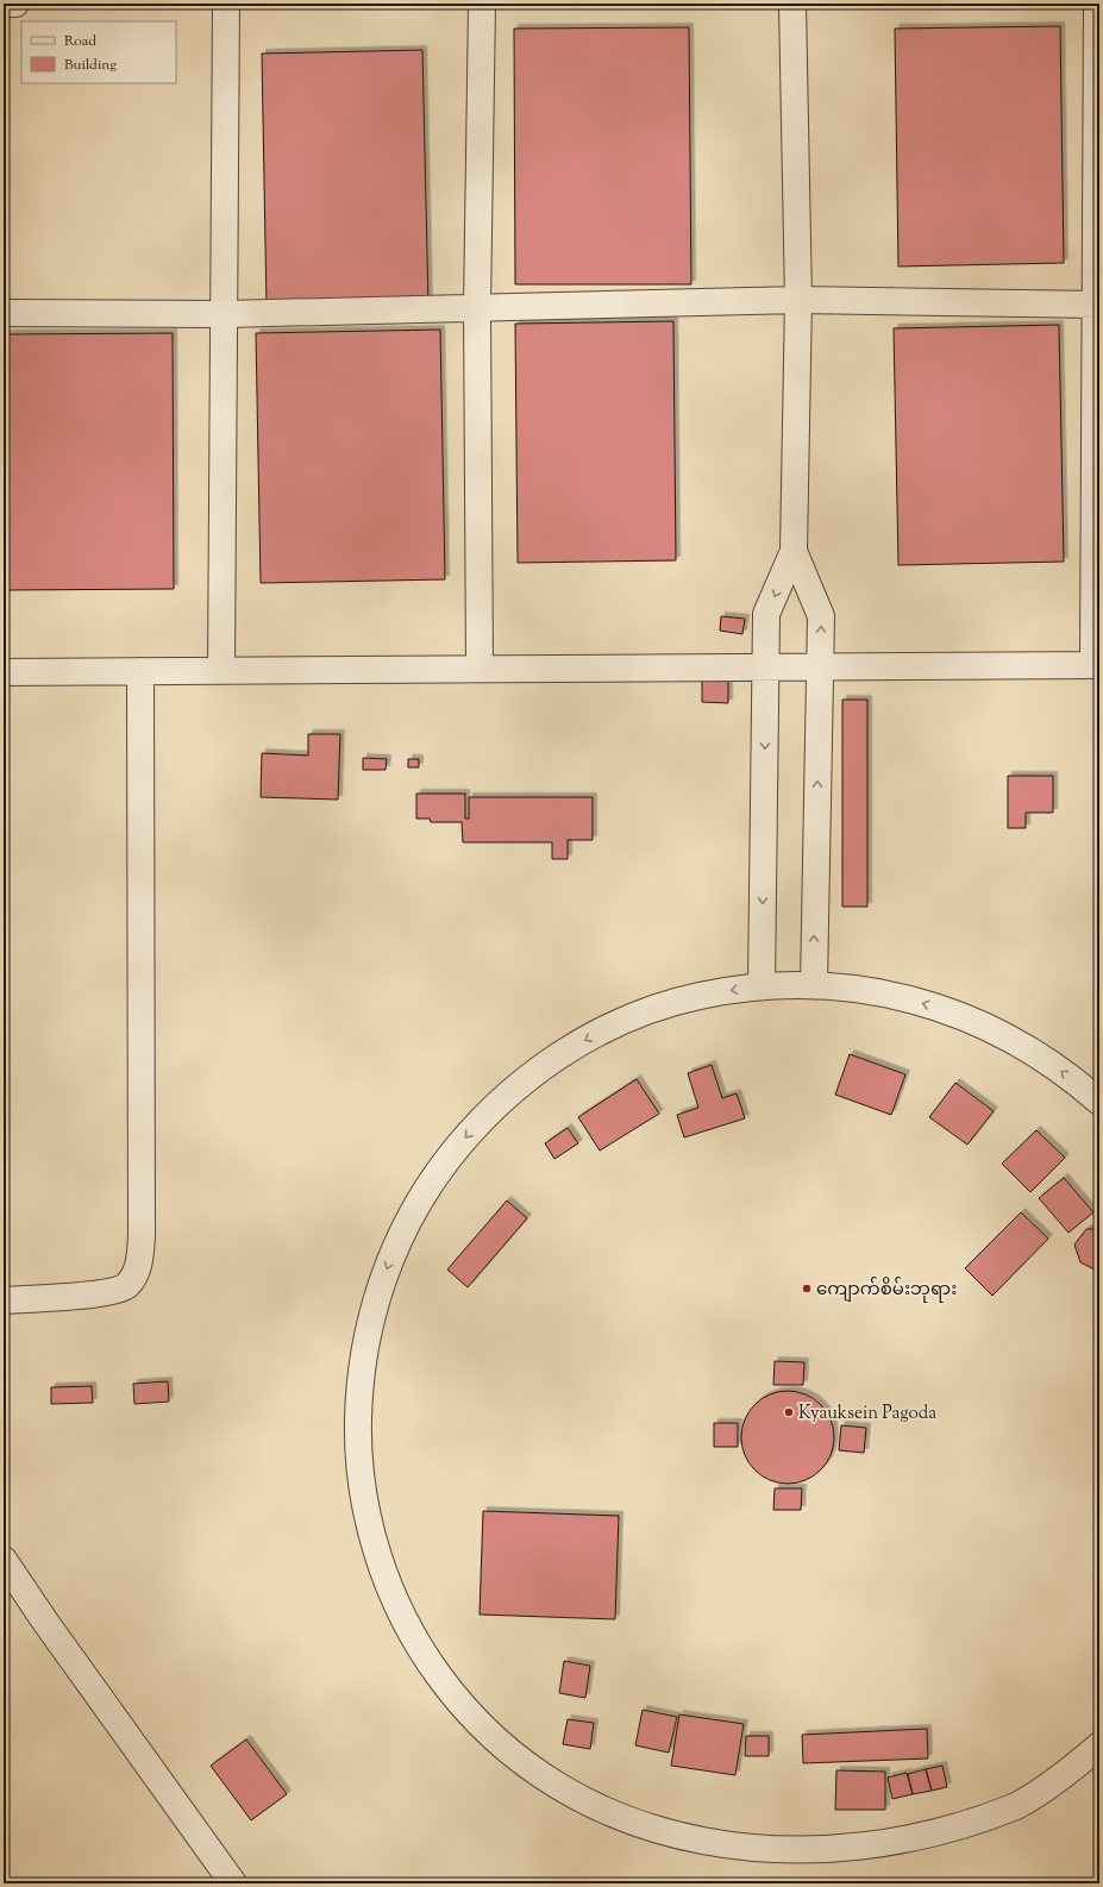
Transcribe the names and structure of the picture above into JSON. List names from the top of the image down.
{
  "places": ["ကျောက်စိမ်းဘုရား", "Kyauksein Pagoda"],
  "legend": ["Road", "Building"]
}
